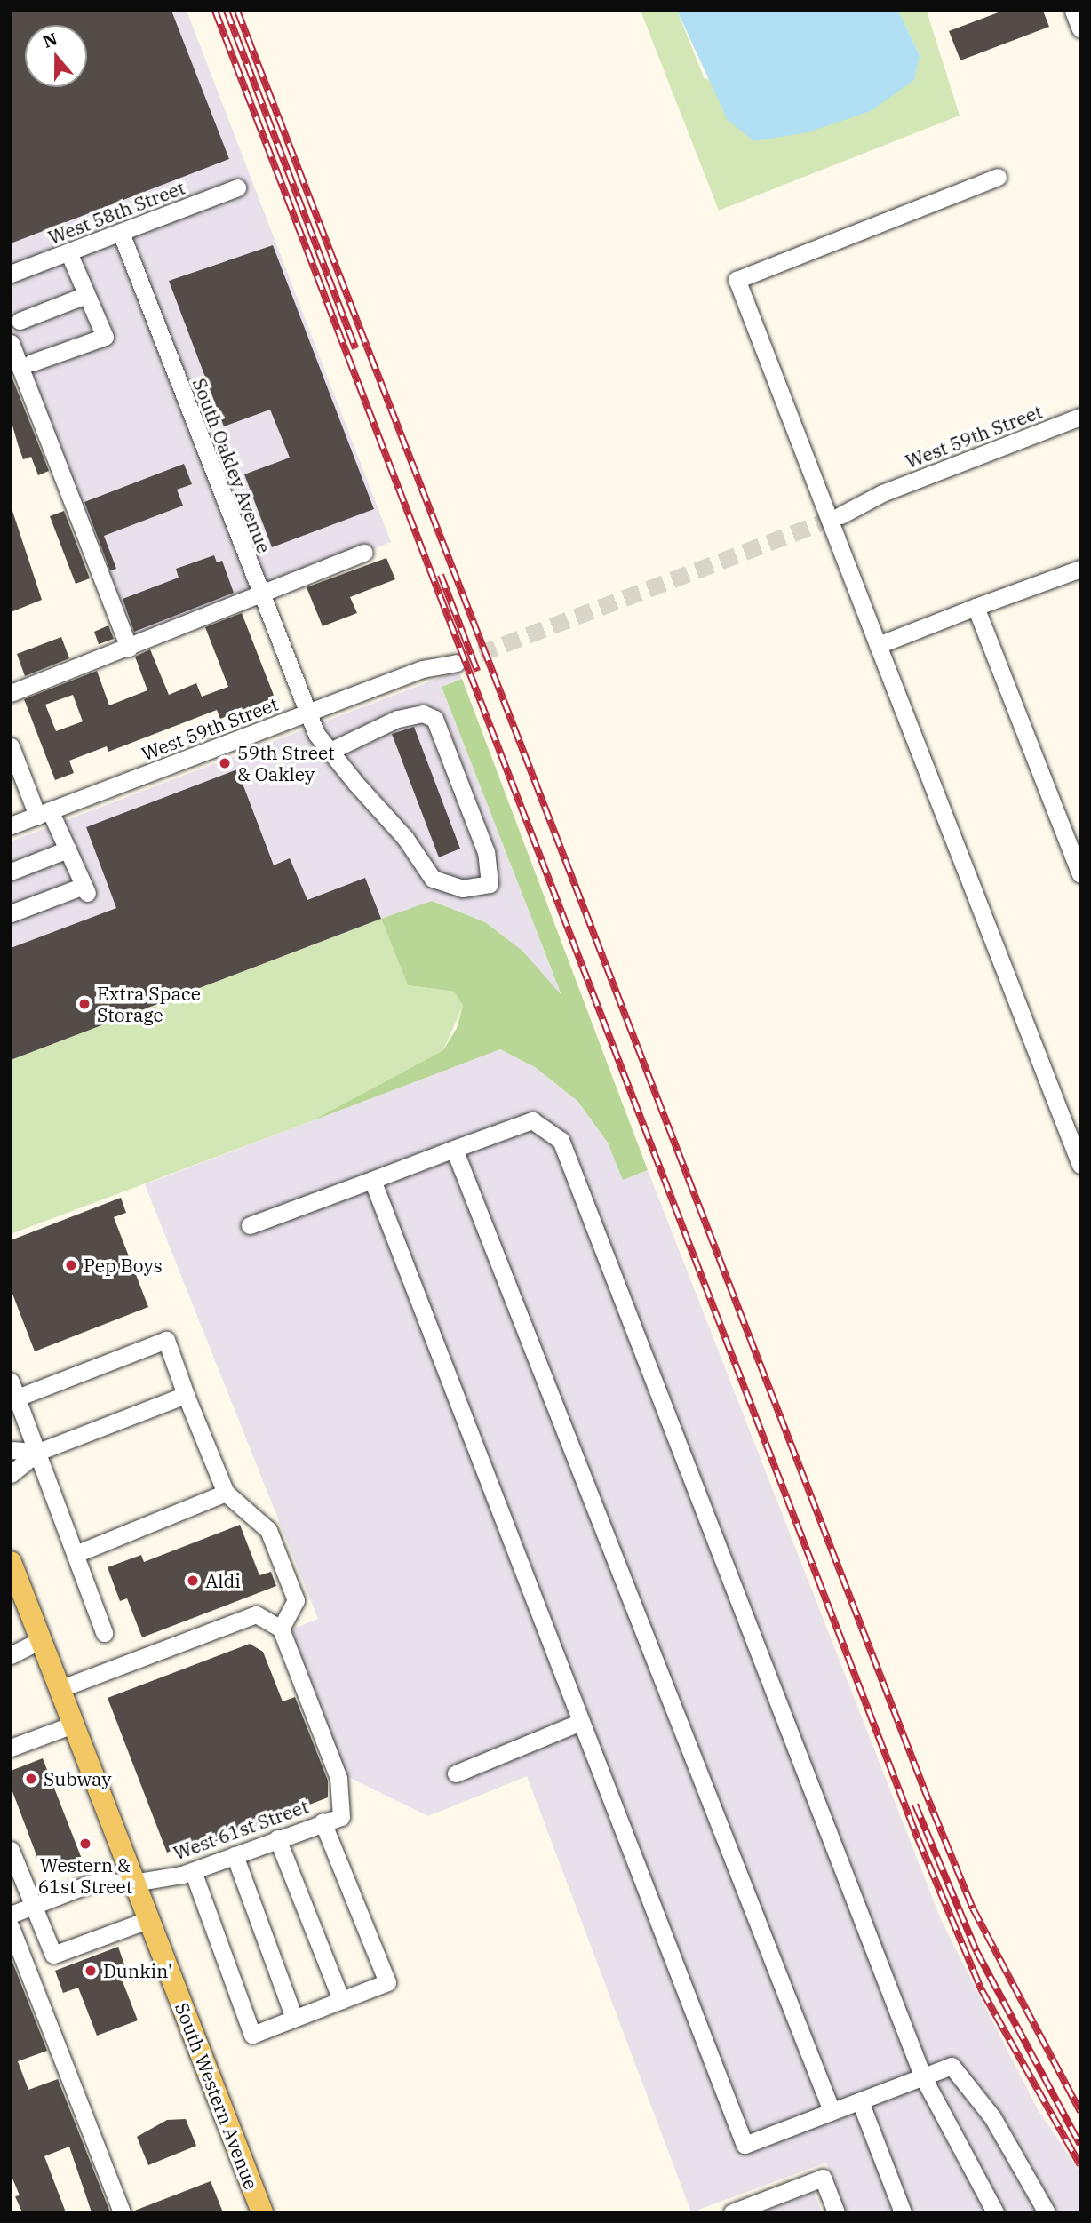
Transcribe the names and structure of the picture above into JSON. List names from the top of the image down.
{
  "streets": {
    "main road": ["South Western Avenue"],
    "street": [
      "West 58th Street",
      "West 59th Street",
      "South Oakley Avenue",
      "West 61st Street"
    ]
  },
  "crossings": [
    ["West 58th Street", "South Oakley Avenue"],
    ["West 59th Street", "South Oakley Avenue"],
    ["West 61st Street", "South Western Avenue"]
  ],
  "places": [
    "59th Street & Oakley",
    "Extra Space Storage",
    "Pep Boys",
    "Aldi",
    "Subway",
    "Western & 61st Street",
    "Dunkin'"
  ],
  "north": "top"
}
